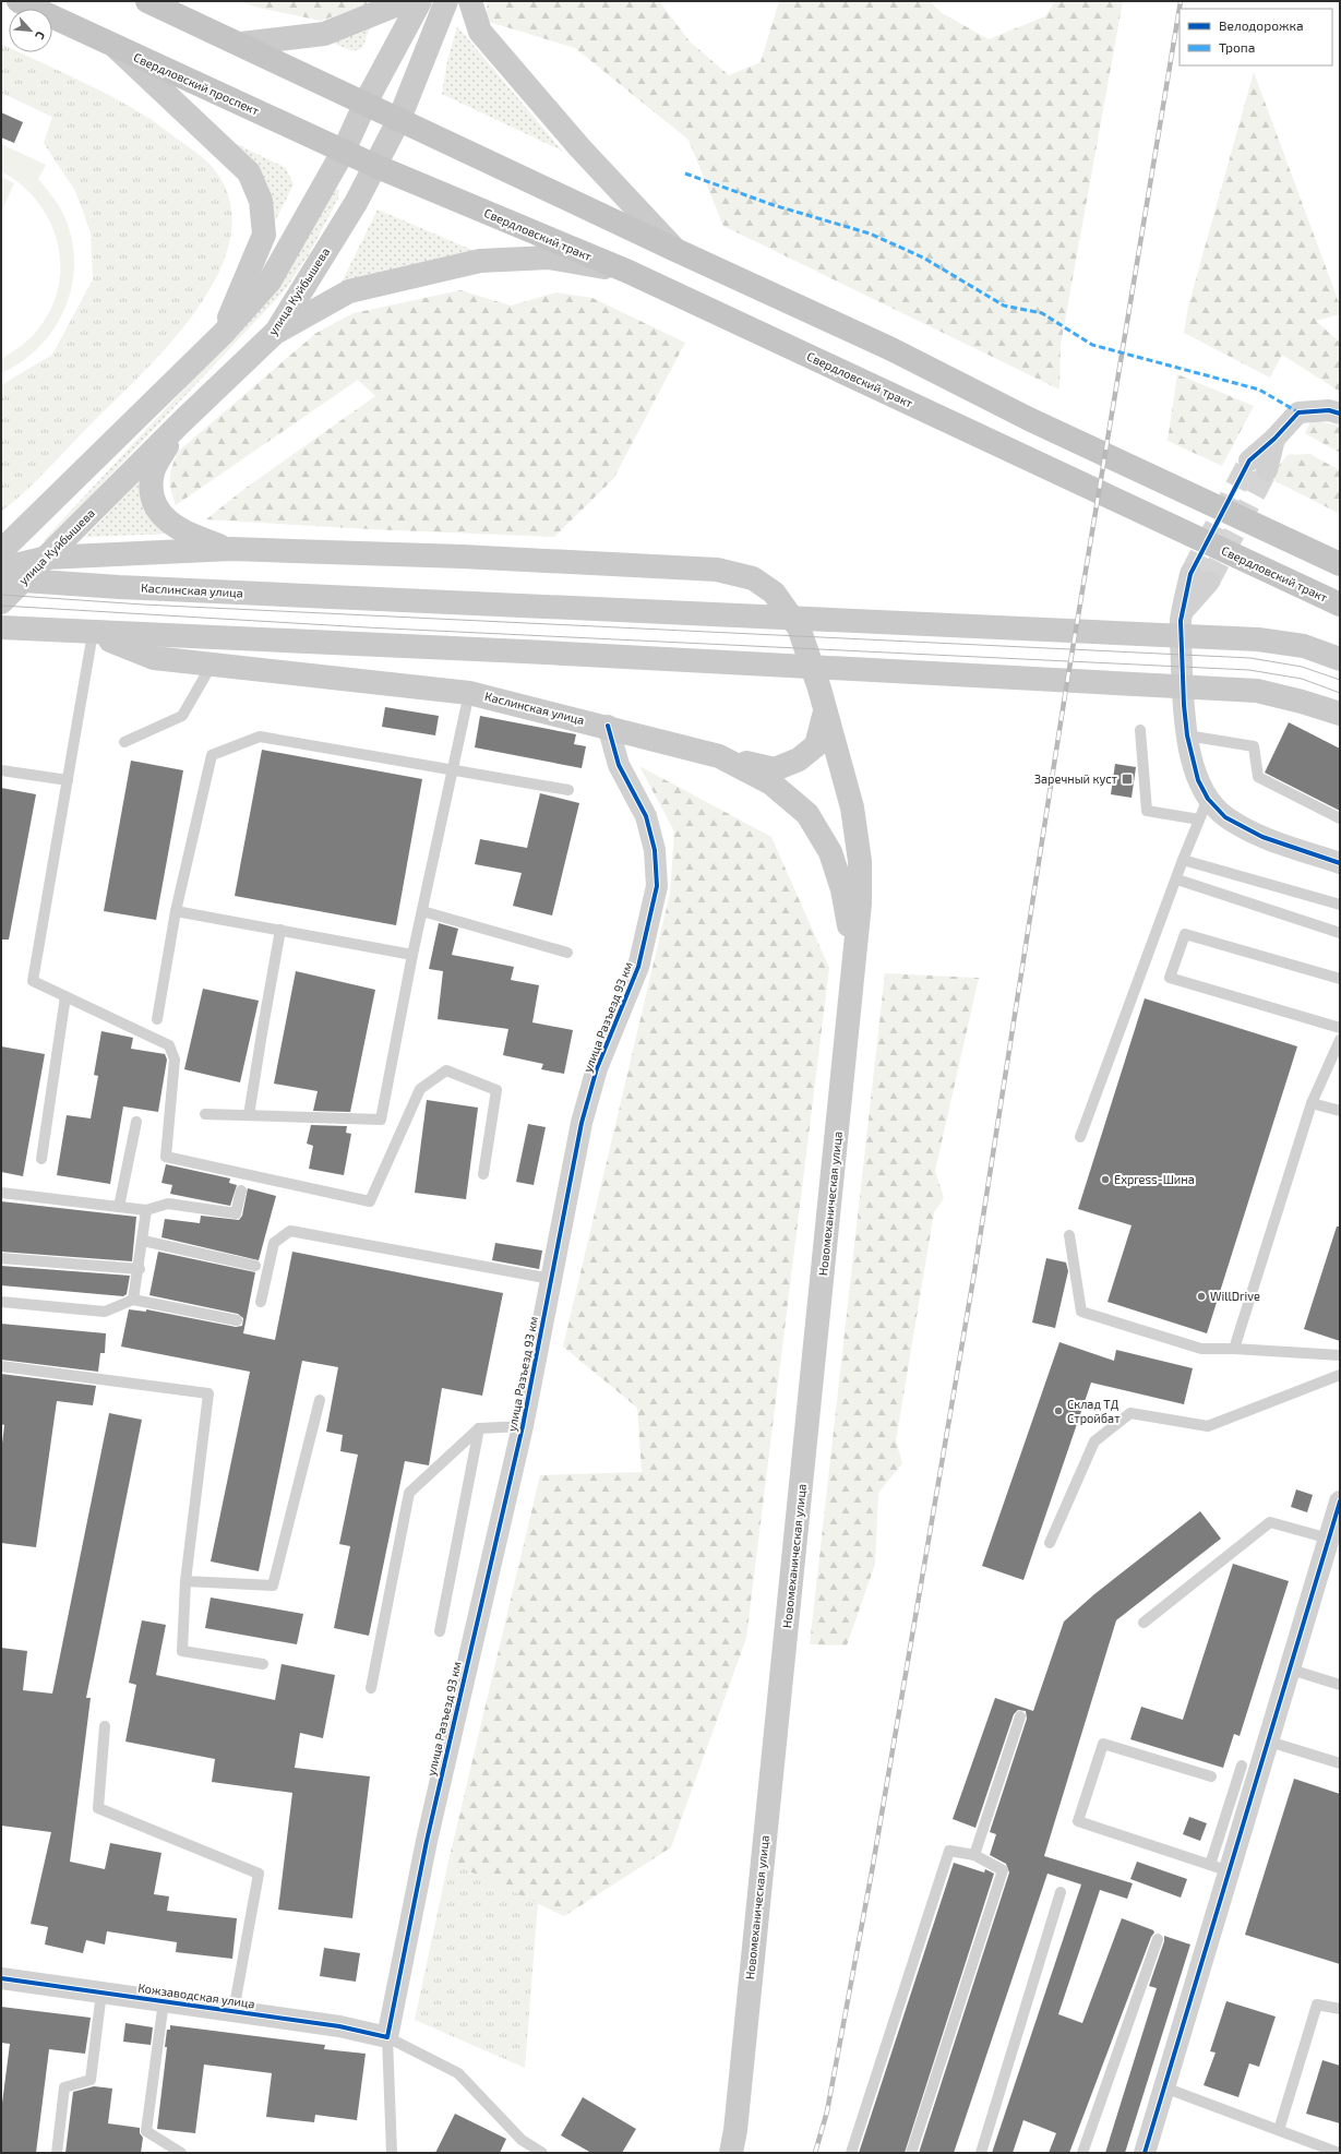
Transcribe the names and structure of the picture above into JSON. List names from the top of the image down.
{
  "streets": {
    "main road": [
      "Свердловский проспект",
      "Свердловский тракт",
      "улица Куйбышева",
      "Каслинская улица",
      "Новомеханическая улица"
    ],
    "street": ["улица Разъезд 93 км", "Кожзаводская улица"]
  },
  "crossings": [
    ["Свердловский проспект", "Свердловский тракт"],
    ["Свердловский проспект", "улица Куйбышева"],
    ["Свердловский тракт", "улица Куйбышева"],
    ["улица Куйбышева", "Каслинская улица"],
    ["Каслинская улица", "улица Разъезд 93 км"],
    ["Каслинская улица", "Новомеханическая улица"],
    ["улица Разъезд 93 км", "Кожзаводская улица"]
  ],
  "places": {
    "transit": ["Заречный куст"],
    "other": ["Express-Шина", "WillDrive", "Склад ТД Стройбат"]
  },
  "legend": ["Велодорожка", "Тропа"],
  "north": "bottom right"
}
